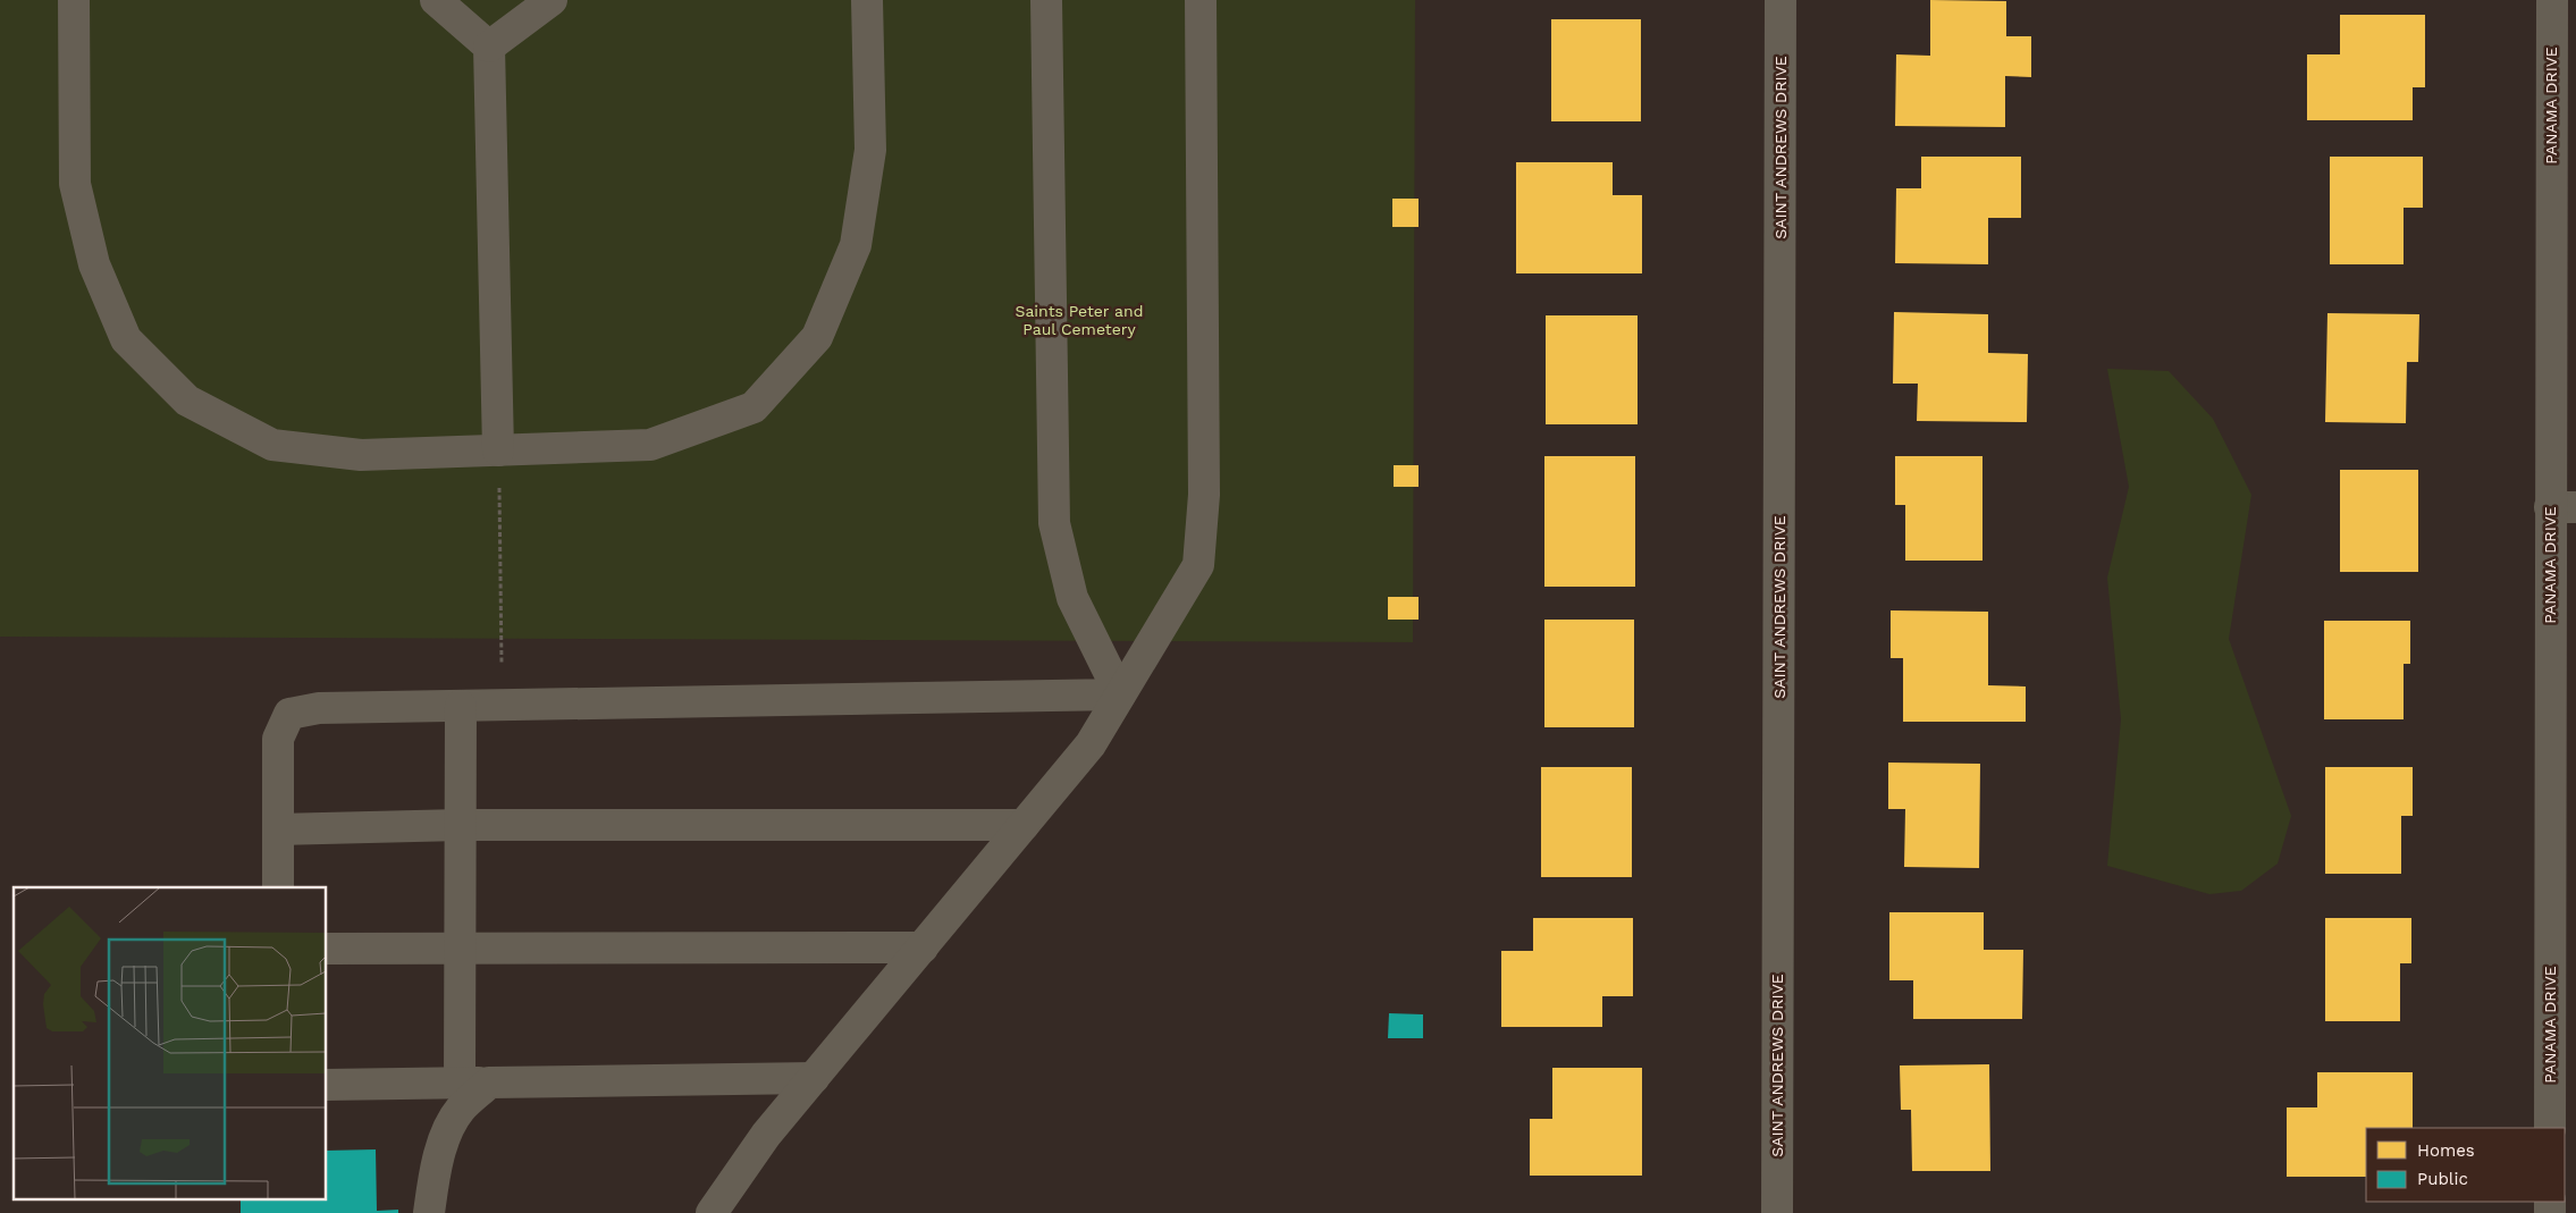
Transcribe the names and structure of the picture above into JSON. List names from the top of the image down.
{
  "streets": {
    "street": ["PANAMA DRIVE", "SAINT ANDREWS DRIVE"]
  },
  "parks": ["Saints Peter and Paul Cemetery"],
  "legend": ["Homes", "Public"]
}
